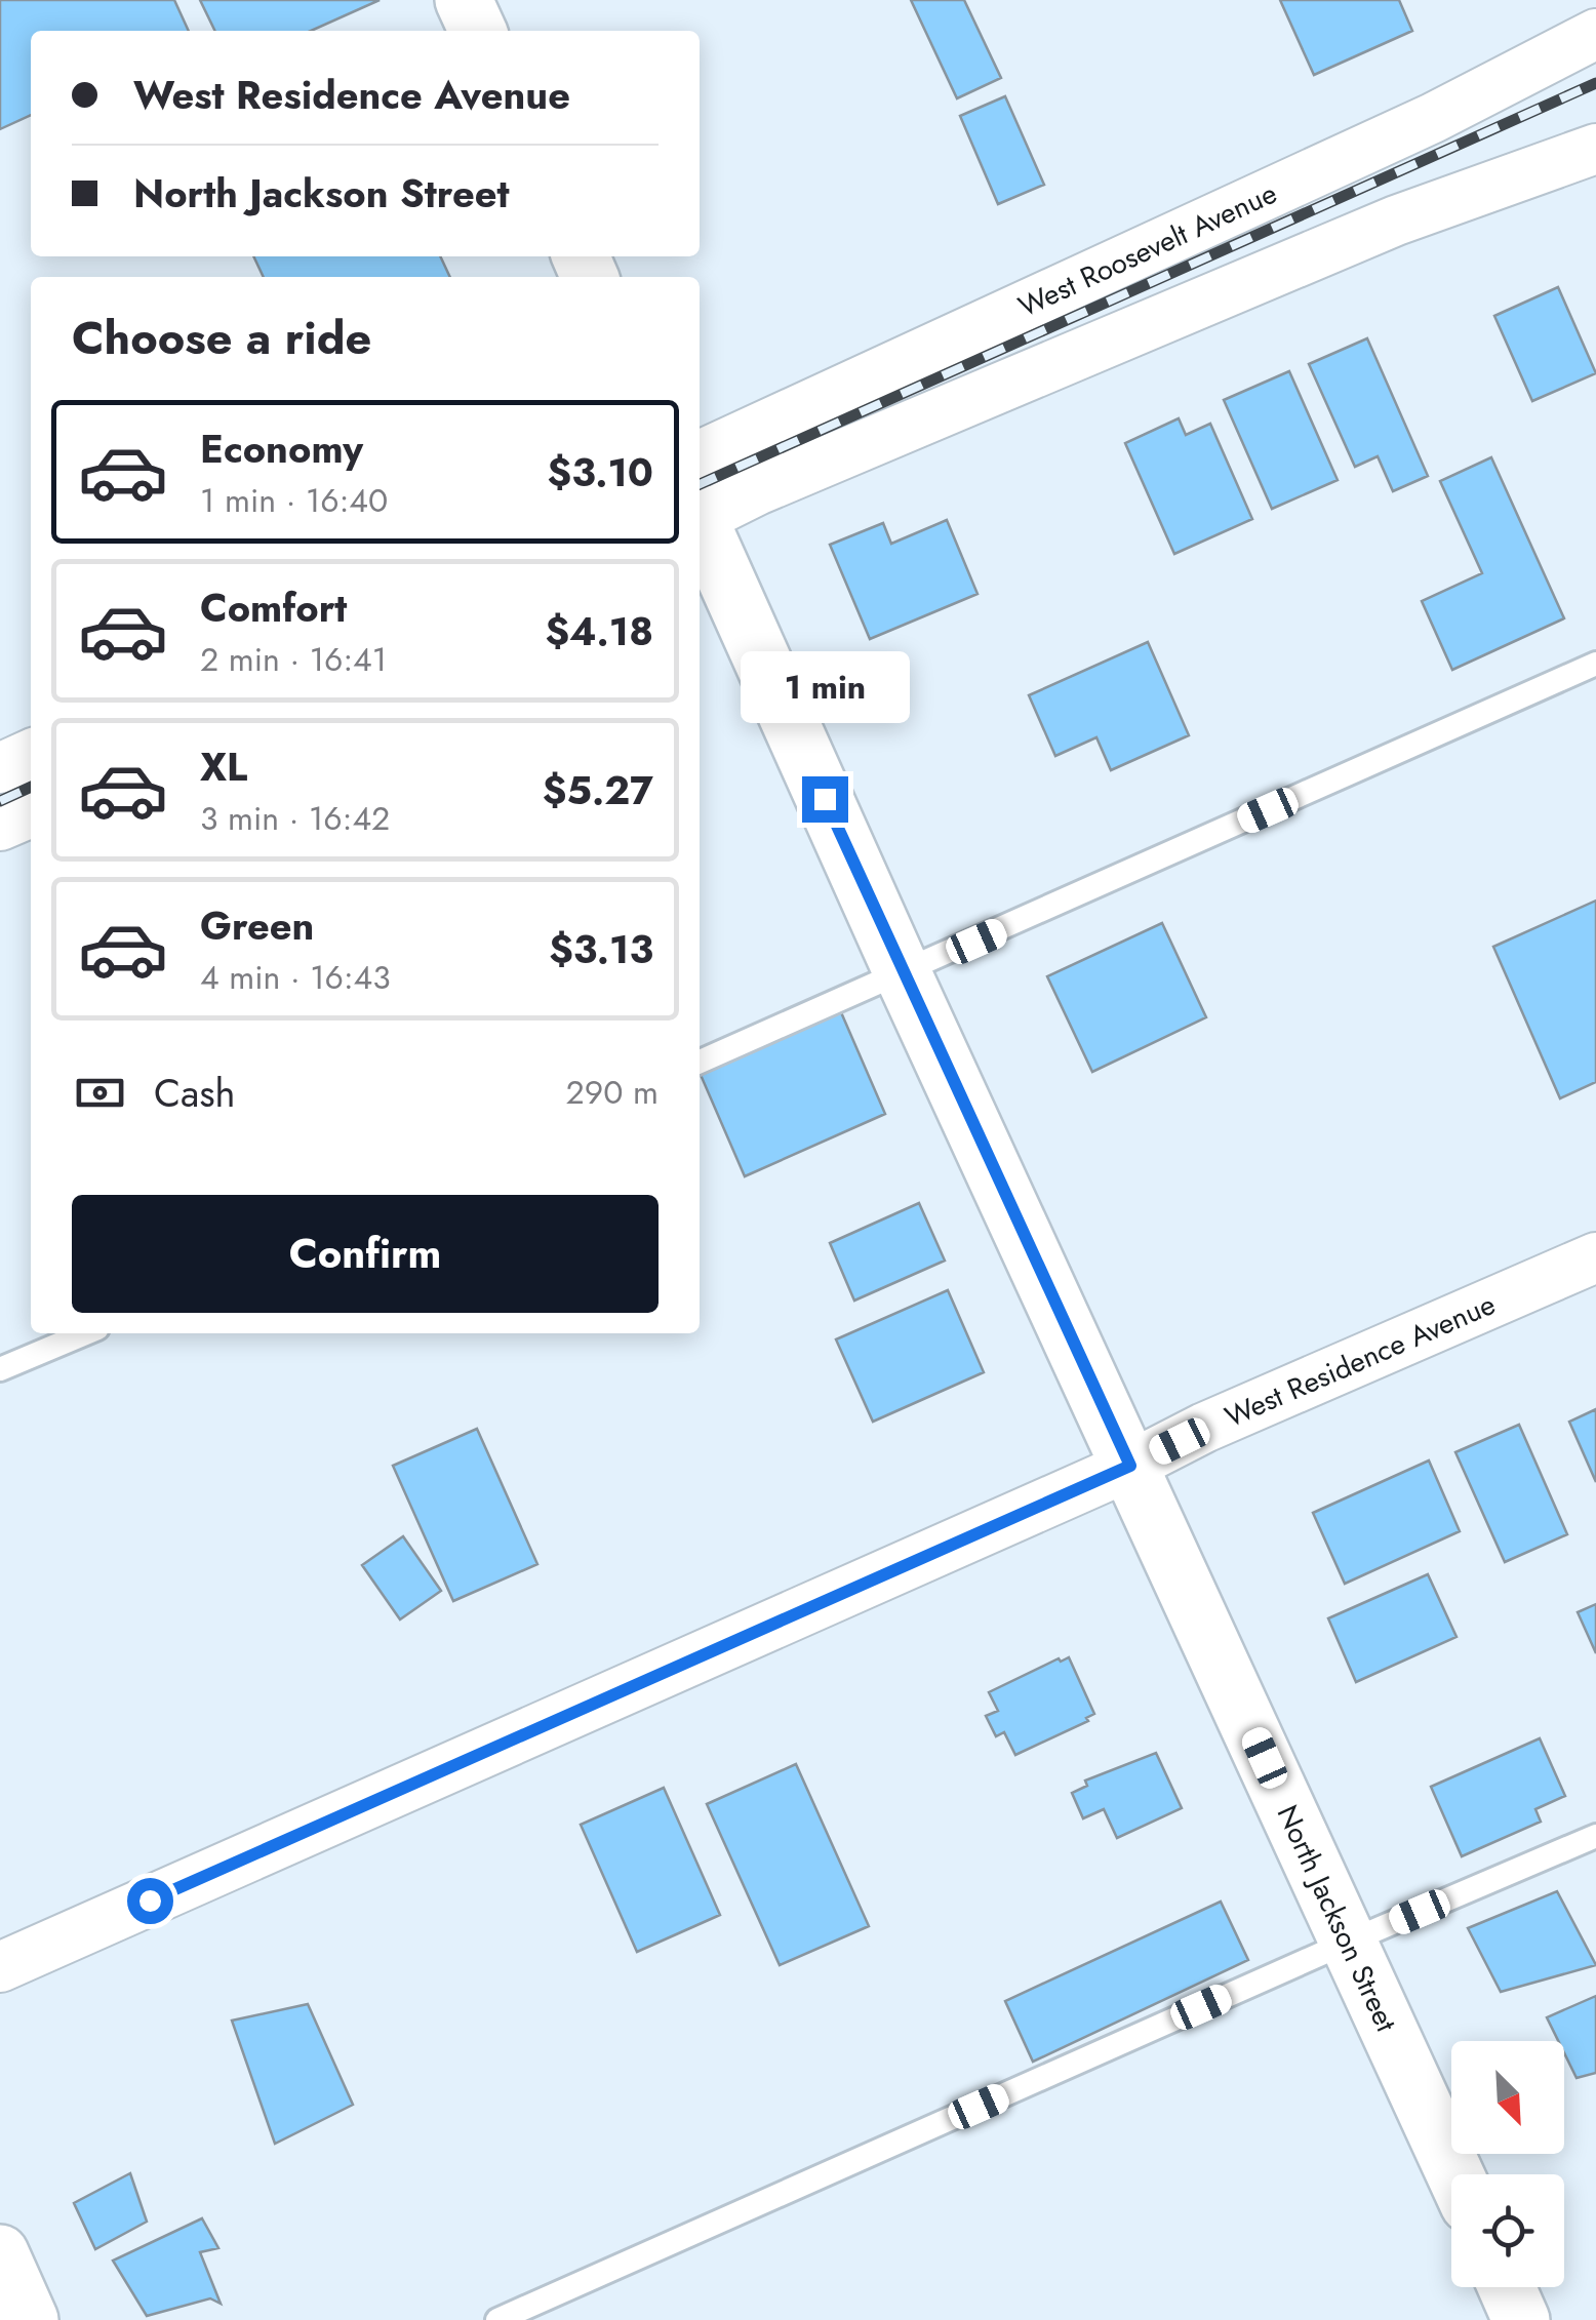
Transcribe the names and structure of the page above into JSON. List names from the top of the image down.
{
  "streets": {
    "street": ["West Roosevelt Avenue", "West Residence Avenue", "North Jackson Street"]
  },
  "crossings": [
    ["West Residence Avenue", "North Jackson Street"]
  ],
  "north": "bottom right",
  "page": {
    "banner": ["West Residence Avenue", "North Jackson Street"],
    "heading": "Choose a ride",
    "list": [
      {
        "name": "Economy",
        "note": "1 min · 16:40",
        "value": "$3.10"
      },
      {
        "name": "Comfort",
        "note": "2 min · 16:41",
        "value": "$4.18"
      },
      {
        "name": "XL",
        "note": "3 min · 16:42",
        "value": "$5.27"
      },
      {
        "name": "Green",
        "note": "4 min · 16:43",
        "value": "$3.13"
      }
    ],
    "bubble": "1 min",
    "pay": ["Cash", "290 m"],
    "buttons": "Confirm"
  }
}
